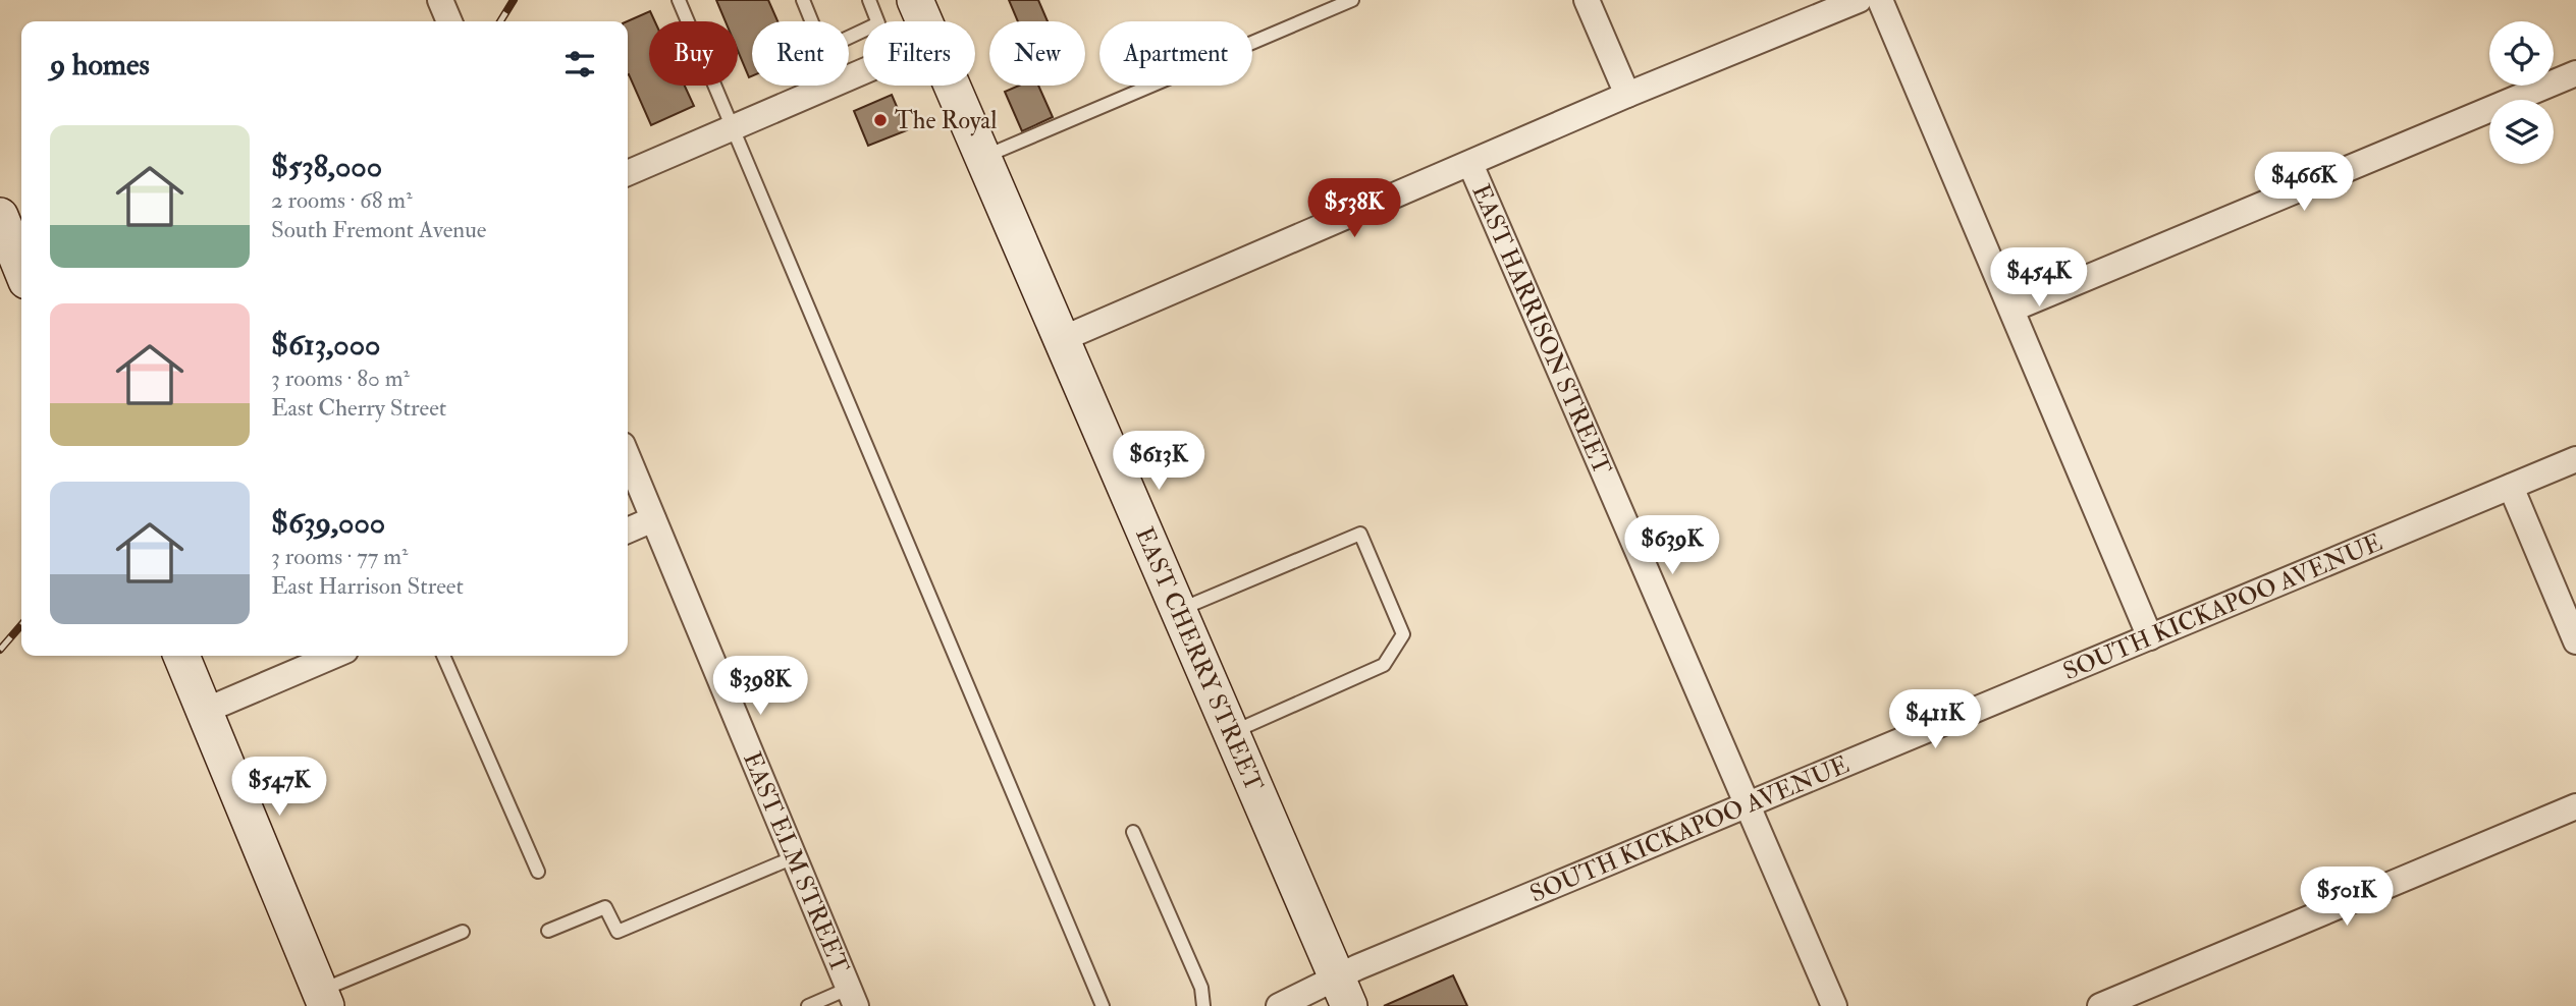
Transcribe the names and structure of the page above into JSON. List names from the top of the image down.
{
  "streets": {
    "street": [
      "EAST HARRISON STREET",
      "SOUTH KICKAPOO AVENUE",
      "EAST CHERRY STREET",
      "EAST ELM STREET"
    ]
  },
  "crossings": [
    ["EAST HARRISON STREET", "SOUTH KICKAPOO AVENUE"],
    ["SOUTH KICKAPOO AVENUE", "EAST CHERRY STREET"]
  ],
  "places": ["The Royal"],
  "page": {
    "chip": [
      "Buy",
      "Rent",
      "Filters",
      "New",
      "Apartment"
    ],
    "heading": "9 homes",
    "list": [
      {
        "name": "$538,000",
        "note": "2 rooms · 68 m² · South Fremont Avenue"
      },
      {
        "name": "$613,000",
        "note": "3 rooms · 80 m² · East Cherry Street"
      },
      {
        "name": "$639,000",
        "note": "3 rooms · 77 m² · East Harrison Street"
      }
    ],
    "price": [
      "$466K",
      "$538K",
      "$454K",
      "$613K",
      "$639K",
      "$398K",
      "$411K",
      "$547K",
      "$501K"
    ]
  }
}
